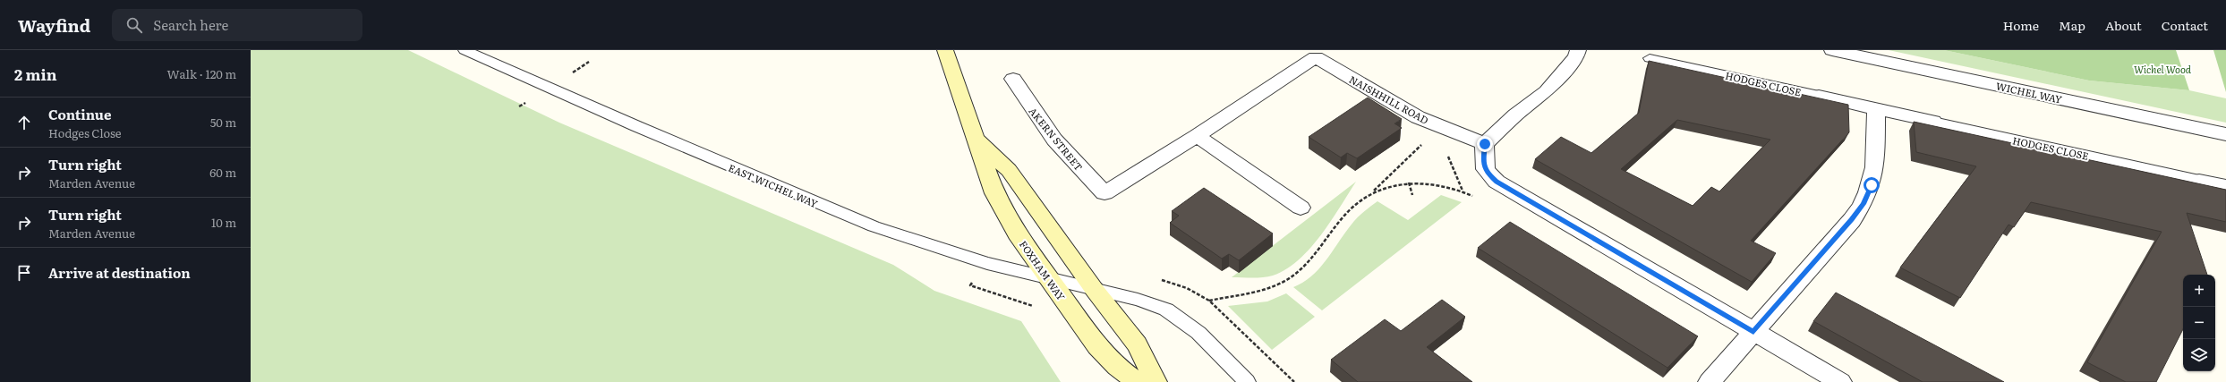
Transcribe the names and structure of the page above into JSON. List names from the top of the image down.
{
  "streets": {
    "main road": ["FOXHAM WAY"],
    "street": [
      "HODGES CLOSE",
      "WICHEL WAY",
      "NAISHHILL ROAD",
      "AKERN STREET"
    ],
    "lane": ["EAST WICHEL WAY"]
  },
  "crossings": [
    ["NAISHHILL ROAD", "AKERN STREET"],
    ["EAST WICHEL WAY", "FOXHAM WAY"]
  ],
  "parks": ["Wichel Wood"],
  "page": {
    "header": "Wayfind",
    "search": "Search here",
    "nav": [
      "Home",
      "Map",
      "About",
      "Contact"
    ],
    "heading": ["2 min", "Walk · 120 m"],
    "list": [
      ["Continue", "Hodges Close", "50 m"],
      ["Turn right", "Marden Avenue", "60 m"],
      ["Turn right", "Marden Avenue", "10 m"],
      "Arrive at destination"
    ],
    "map_buttons": ["+", "−"]
  }
}
